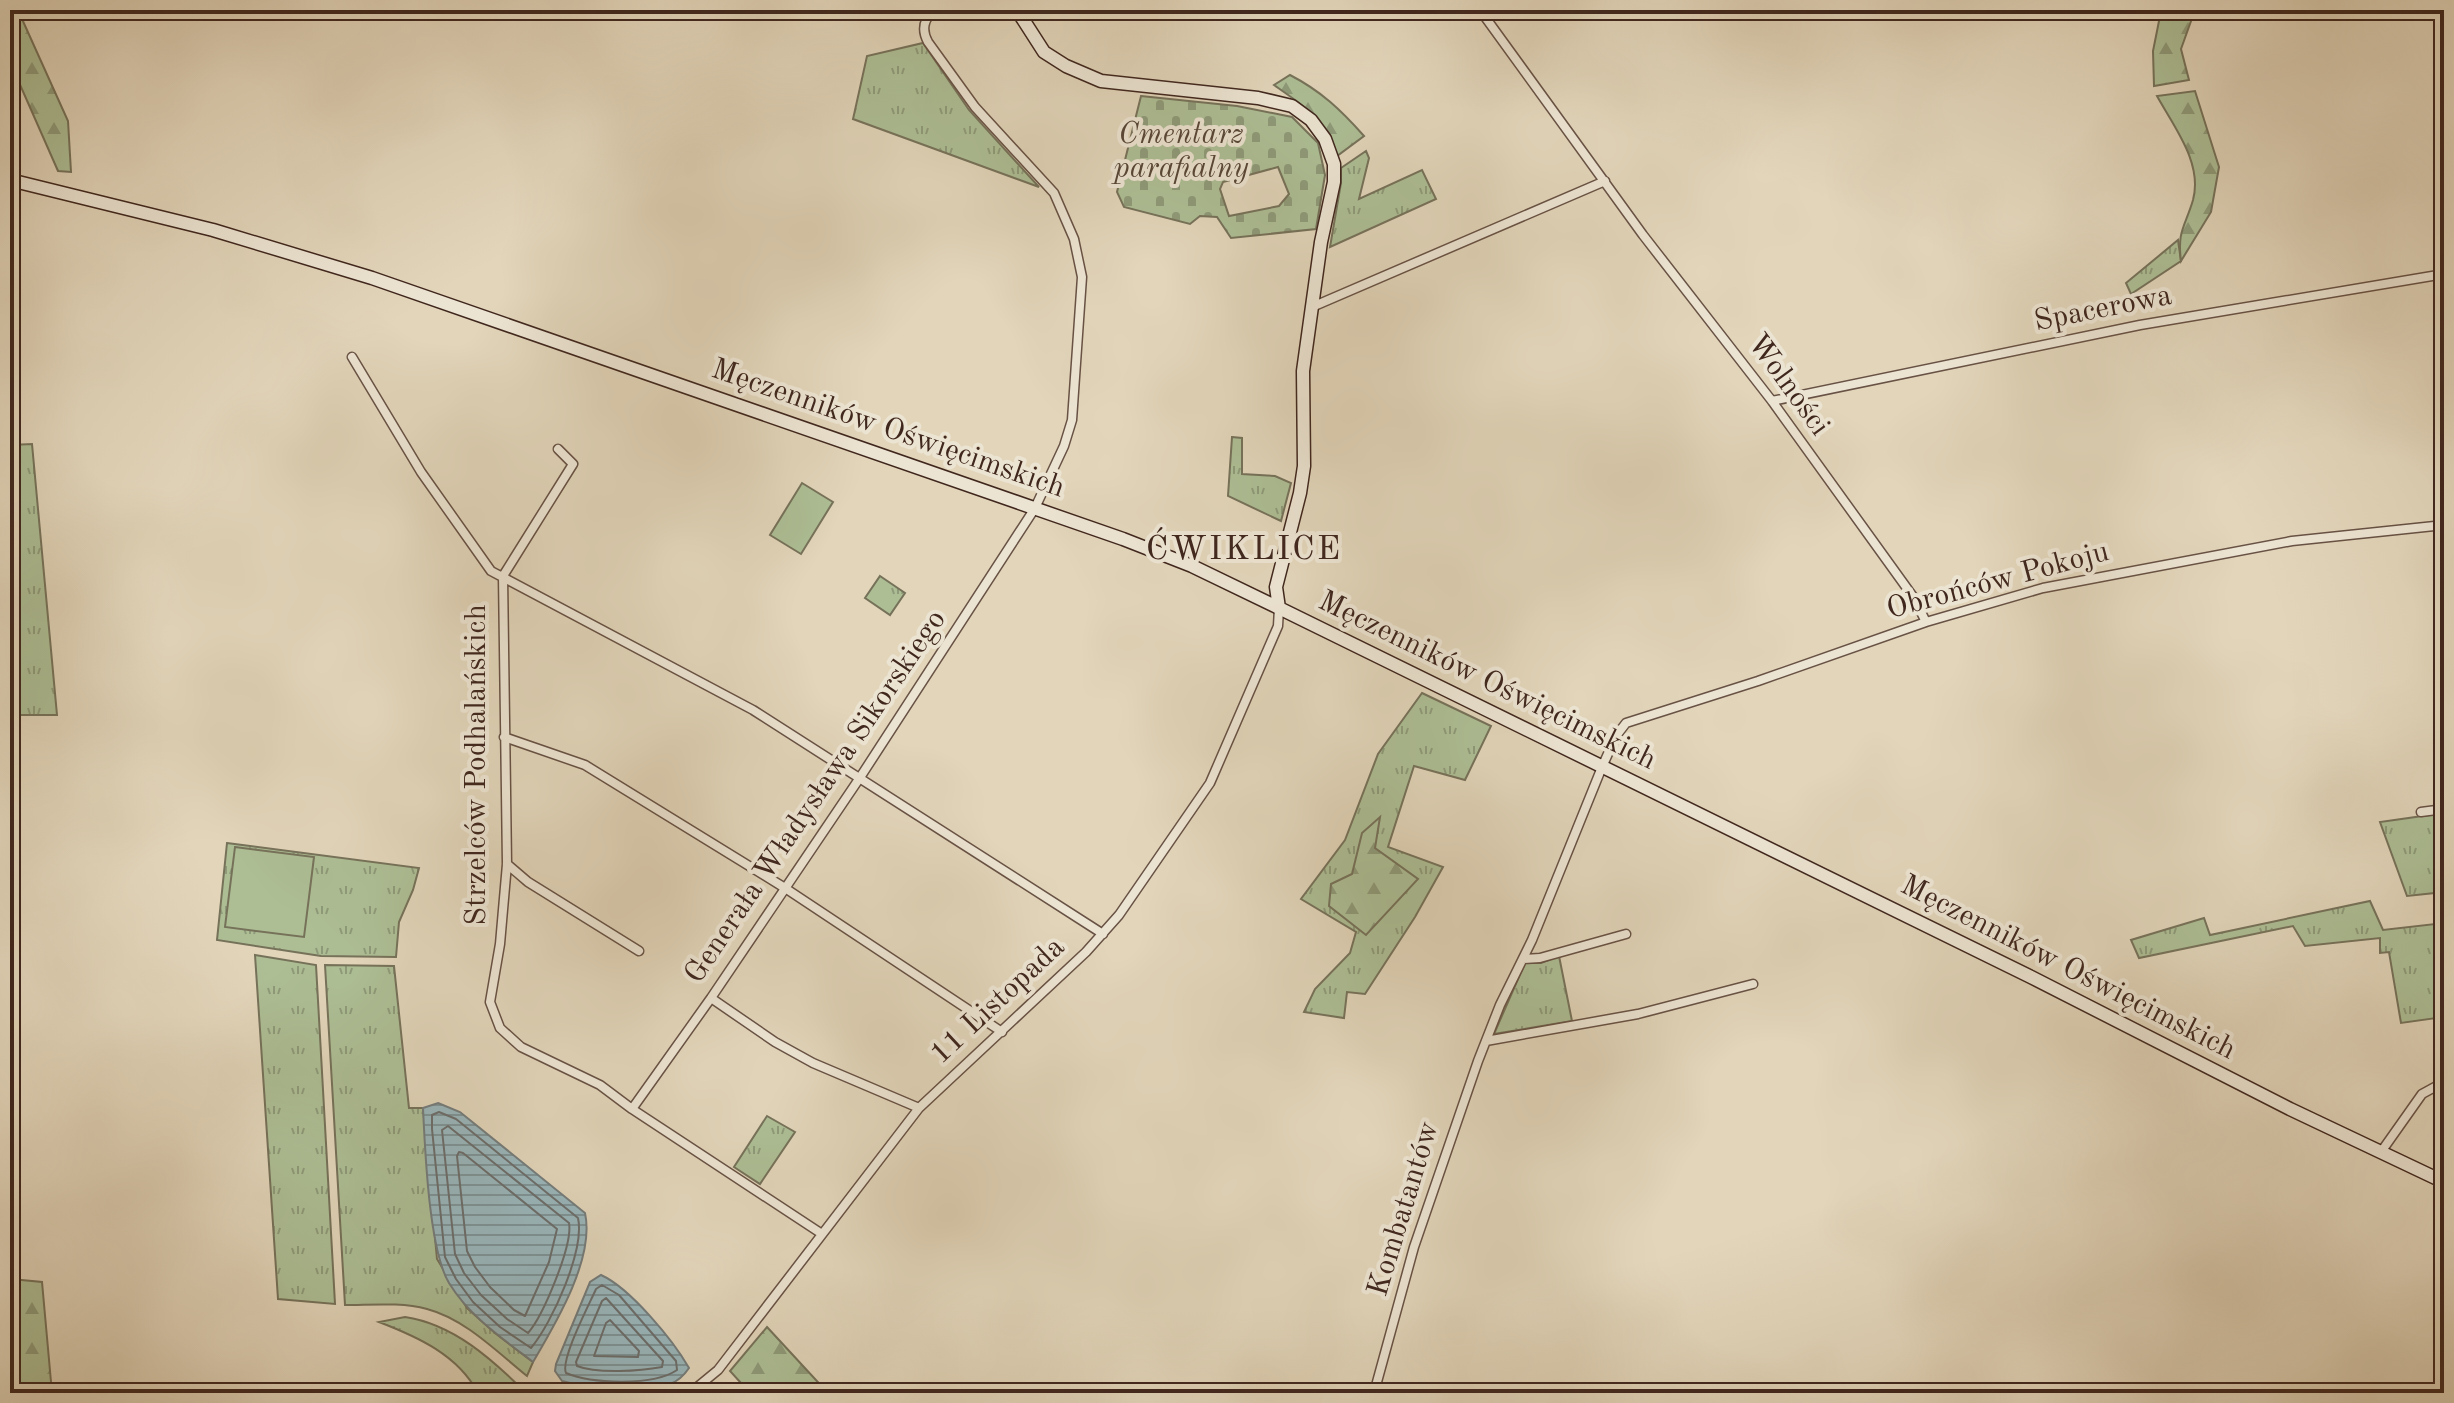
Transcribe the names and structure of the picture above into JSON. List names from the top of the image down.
{
  "streets": {
    "main road": ["Męczenników Oświęcimskich"],
    "street": [
      "Spacerowa",
      "Wolności",
      "Obrońców Pokoju",
      "Strzelców Podhalańskich",
      "Generała Władysława Sikorskiego",
      "11 Listopada",
      "Kombatantów"
    ]
  },
  "crossings": [
    ["Spacerowa", "Wolności"],
    ["Wolności", "Obrońców Pokoju"],
    ["Męczenników Oświęcimskich", "Obrońców Pokoju"],
    ["Męczenników Oświęcimskich", "Generała Władysława Sikorskiego"],
    ["Męczenników Oświęcimskich", "11 Listopada"],
    ["Męczenników Oświęcimskich", "Kombatantów"],
    ["Obrońców Pokoju", "Kombatantów"],
    ["Strzelców Podhalańskich", "Generała Władysława Sikorskiego"],
    ["Strzelców Podhalańskich", "11 Listopada"]
  ],
  "districts": ["ĆWIKLICE"],
  "parks": ["Cmentarz parafialny"]
}
